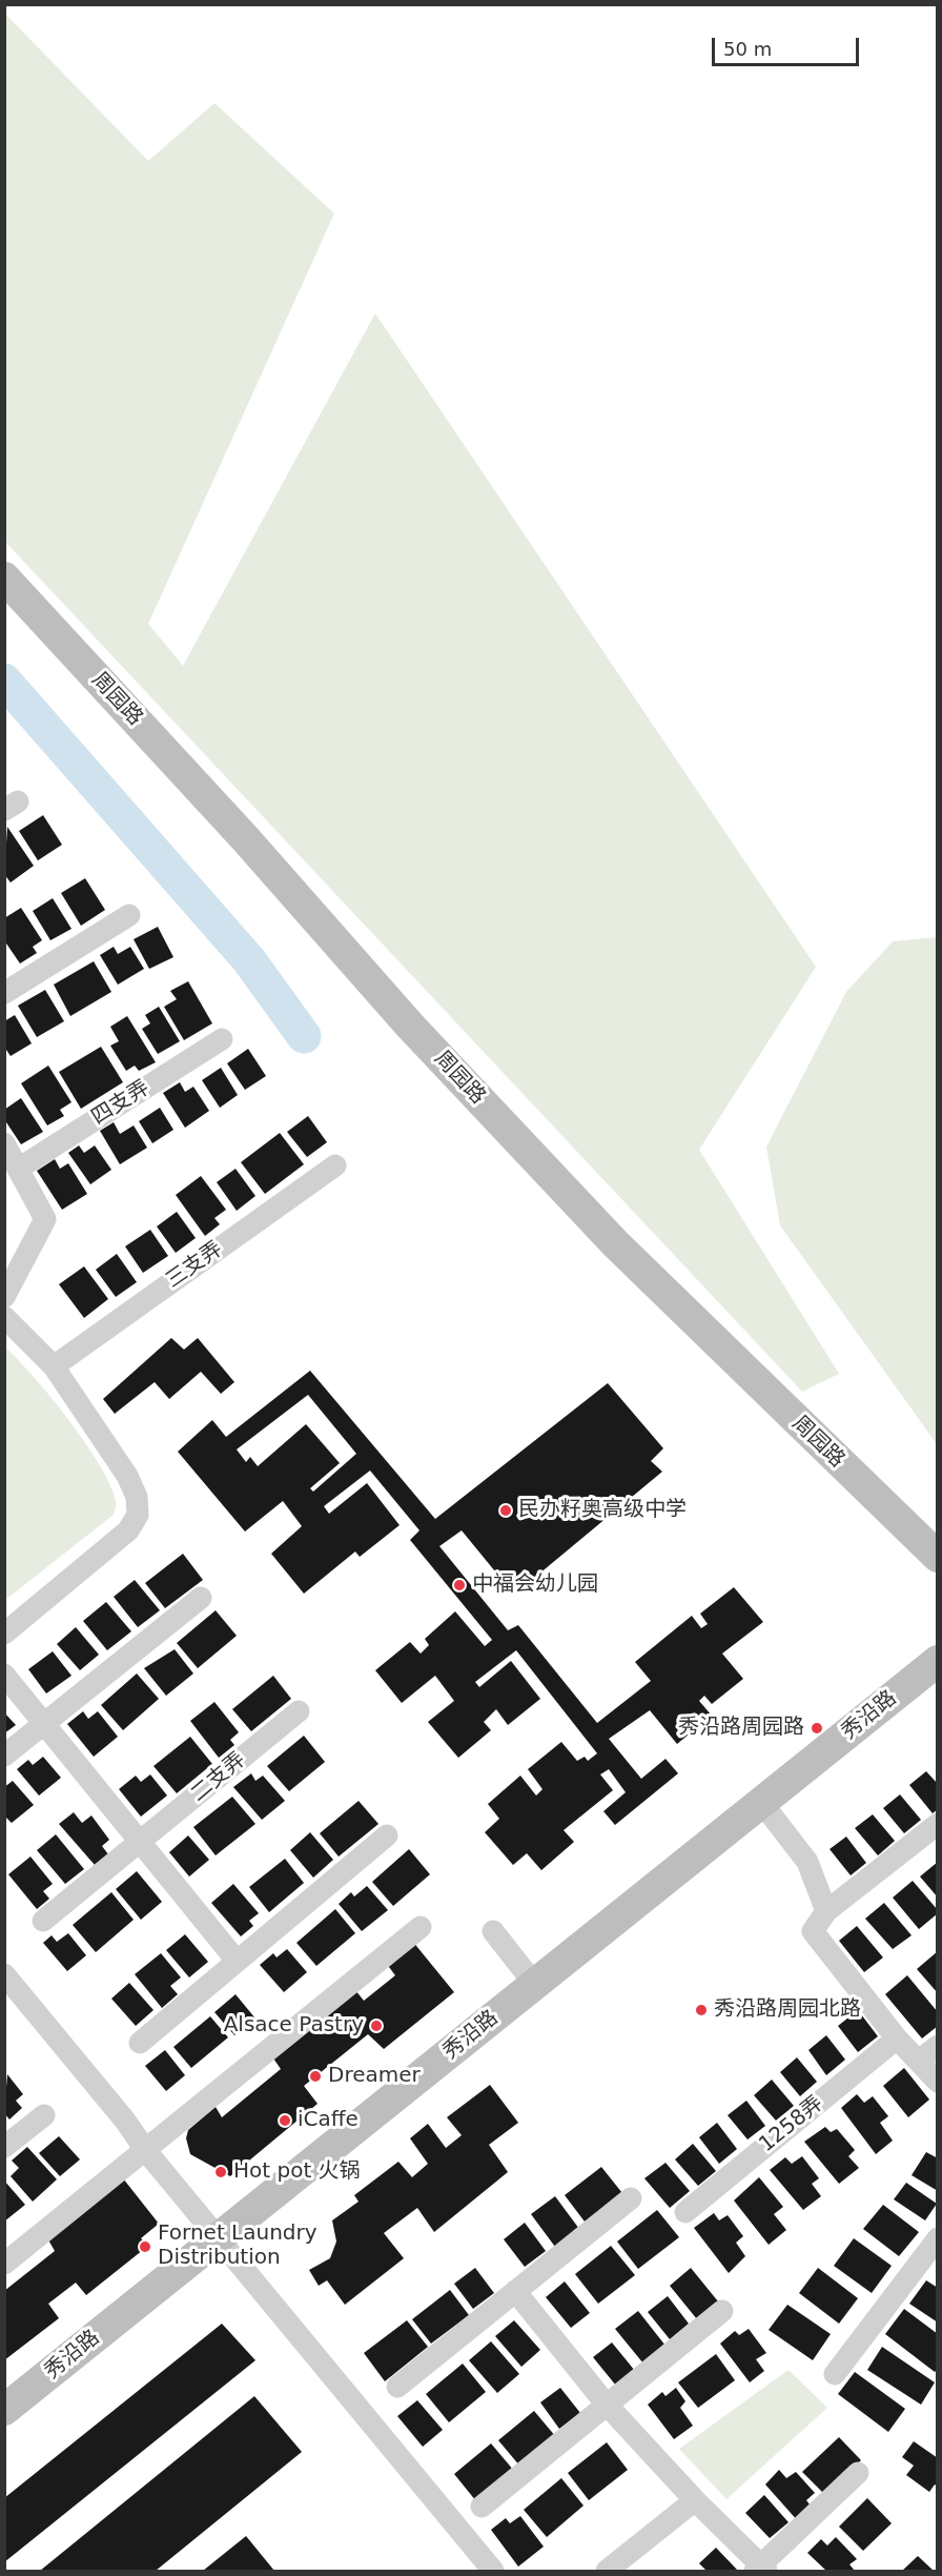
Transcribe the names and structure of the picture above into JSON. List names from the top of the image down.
{
  "streets": {
    "street": [
      "周园路",
      "四支弄",
      "三支弄",
      "秀沿路",
      "二支弄",
      "1258弄"
    ]
  },
  "places": [
    "民办籽奥高级中学",
    "中福会幼儿园",
    "秀沿路周园路",
    "秀沿路周园北路",
    "Alsace Pastry",
    "Dreamer",
    "iCaffe",
    "Hot pot 火锅",
    "Fornet Laundry Distribution"
  ],
  "scale_bar": "50 m"
}
